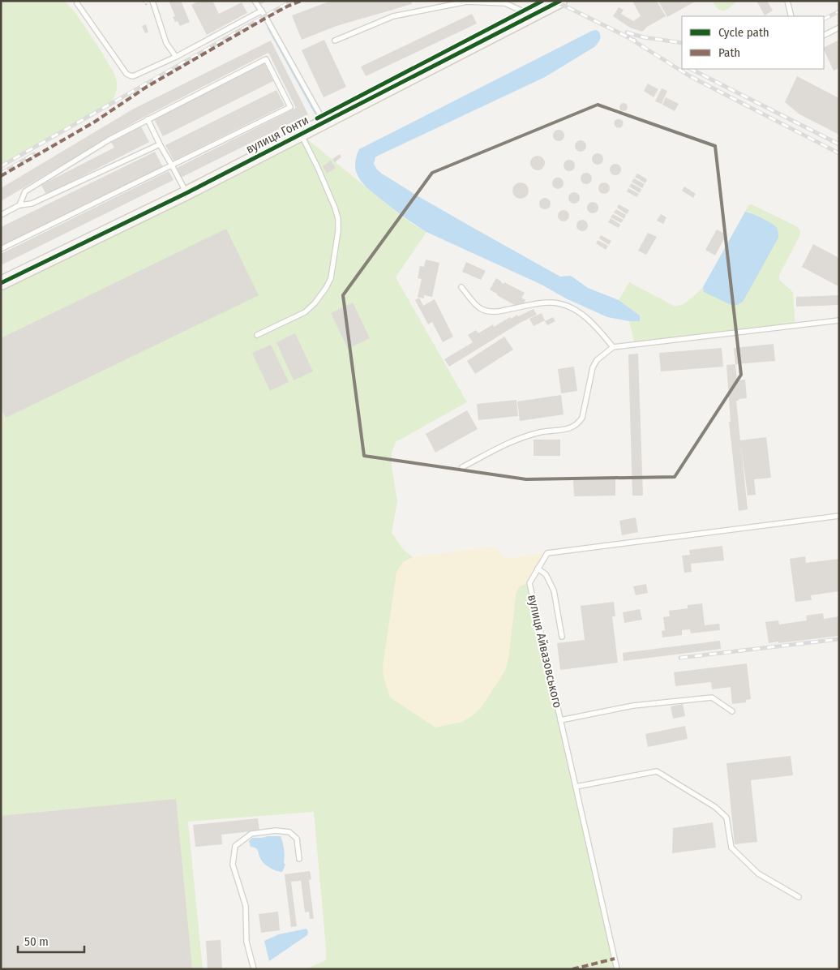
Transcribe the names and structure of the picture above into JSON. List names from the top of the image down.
{
  "streets": {
    "street": ["вулиця Гонти"],
    "lane": ["вулиця Айвазовського"]
  },
  "legend": ["Cycle path", "Path"],
  "scale_bar": "50 m"
}
